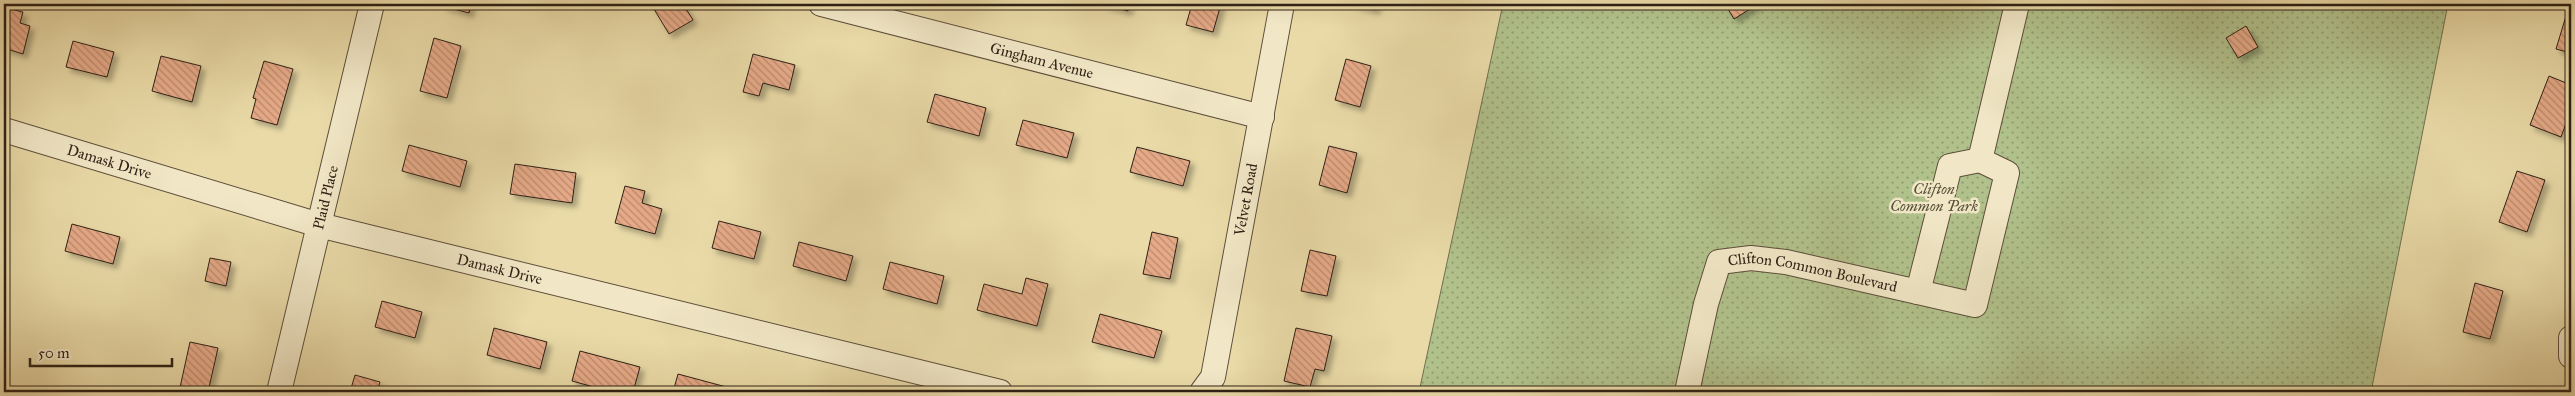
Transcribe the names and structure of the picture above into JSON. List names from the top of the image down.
{
  "streets": {
    "street": [
      "Gingham Avenue",
      "Damask Drive",
      "Plaid Place",
      "Velvet Road",
      "Clifton Common Boulevard"
    ]
  },
  "crossings": [
    ["Gingham Avenue", "Velvet Road"],
    ["Damask Drive", "Plaid Place"]
  ],
  "parks": ["Clifton Common Park"],
  "scale_bar": "50 m"
}
